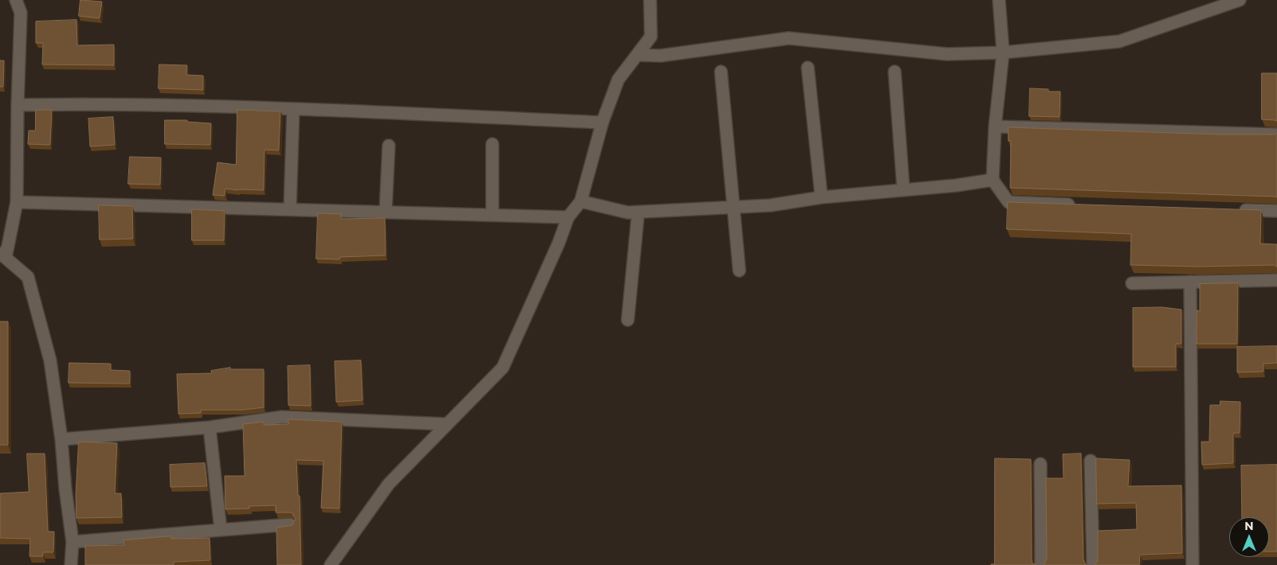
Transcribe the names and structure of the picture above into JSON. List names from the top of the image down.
{
  "north": "top"
}
